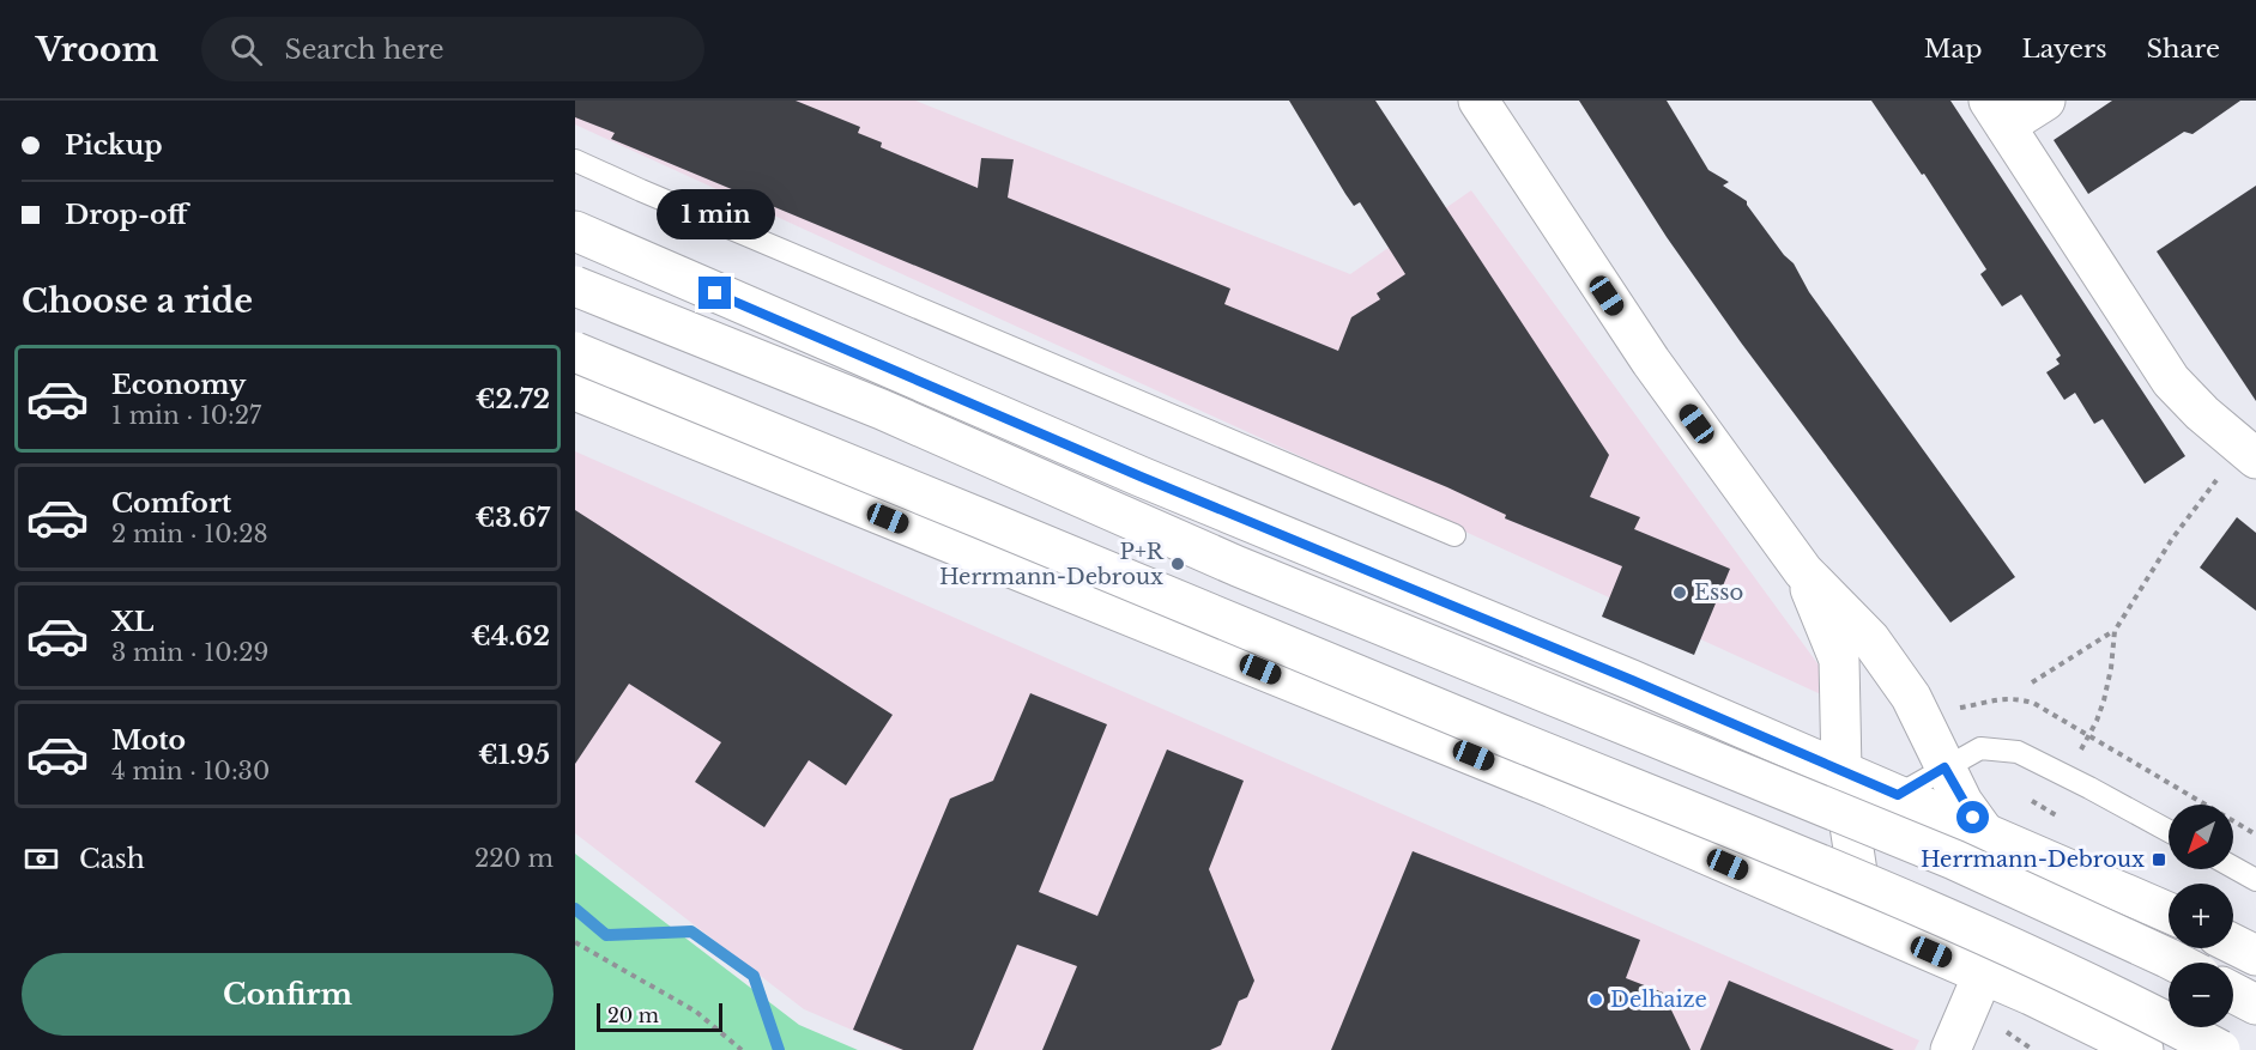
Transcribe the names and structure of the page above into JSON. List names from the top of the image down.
{
  "places": {
    "other": ["P+R Herrmann-Debroux", "Esso", "Delhaize"],
    "transit": ["Herrmann-Debroux"]
  },
  "scale_bar": "20 m",
  "north": "bottom left",
  "page": {
    "header": "Vroom",
    "search": "Search here",
    "nav": ["Map", "Layers", "Share"],
    "banner": ["Pickup", "Drop-off"],
    "bubble": "1 min",
    "heading": "Choose a ride",
    "list": [
      {
        "name": "Economy",
        "note": "1 min · 10:27",
        "value": "€2.72"
      },
      {
        "name": "Comfort",
        "note": "2 min · 10:28",
        "value": "€3.67"
      },
      {
        "name": "XL",
        "note": "3 min · 10:29",
        "value": "€4.62"
      },
      {
        "name": "Moto",
        "note": "4 min · 10:30",
        "value": "€1.95"
      }
    ],
    "map_buttons": ["+", "−"],
    "pay": ["Cash", "220 m"],
    "buttons": "Confirm",
    "scale": "20 m"
  }
}
